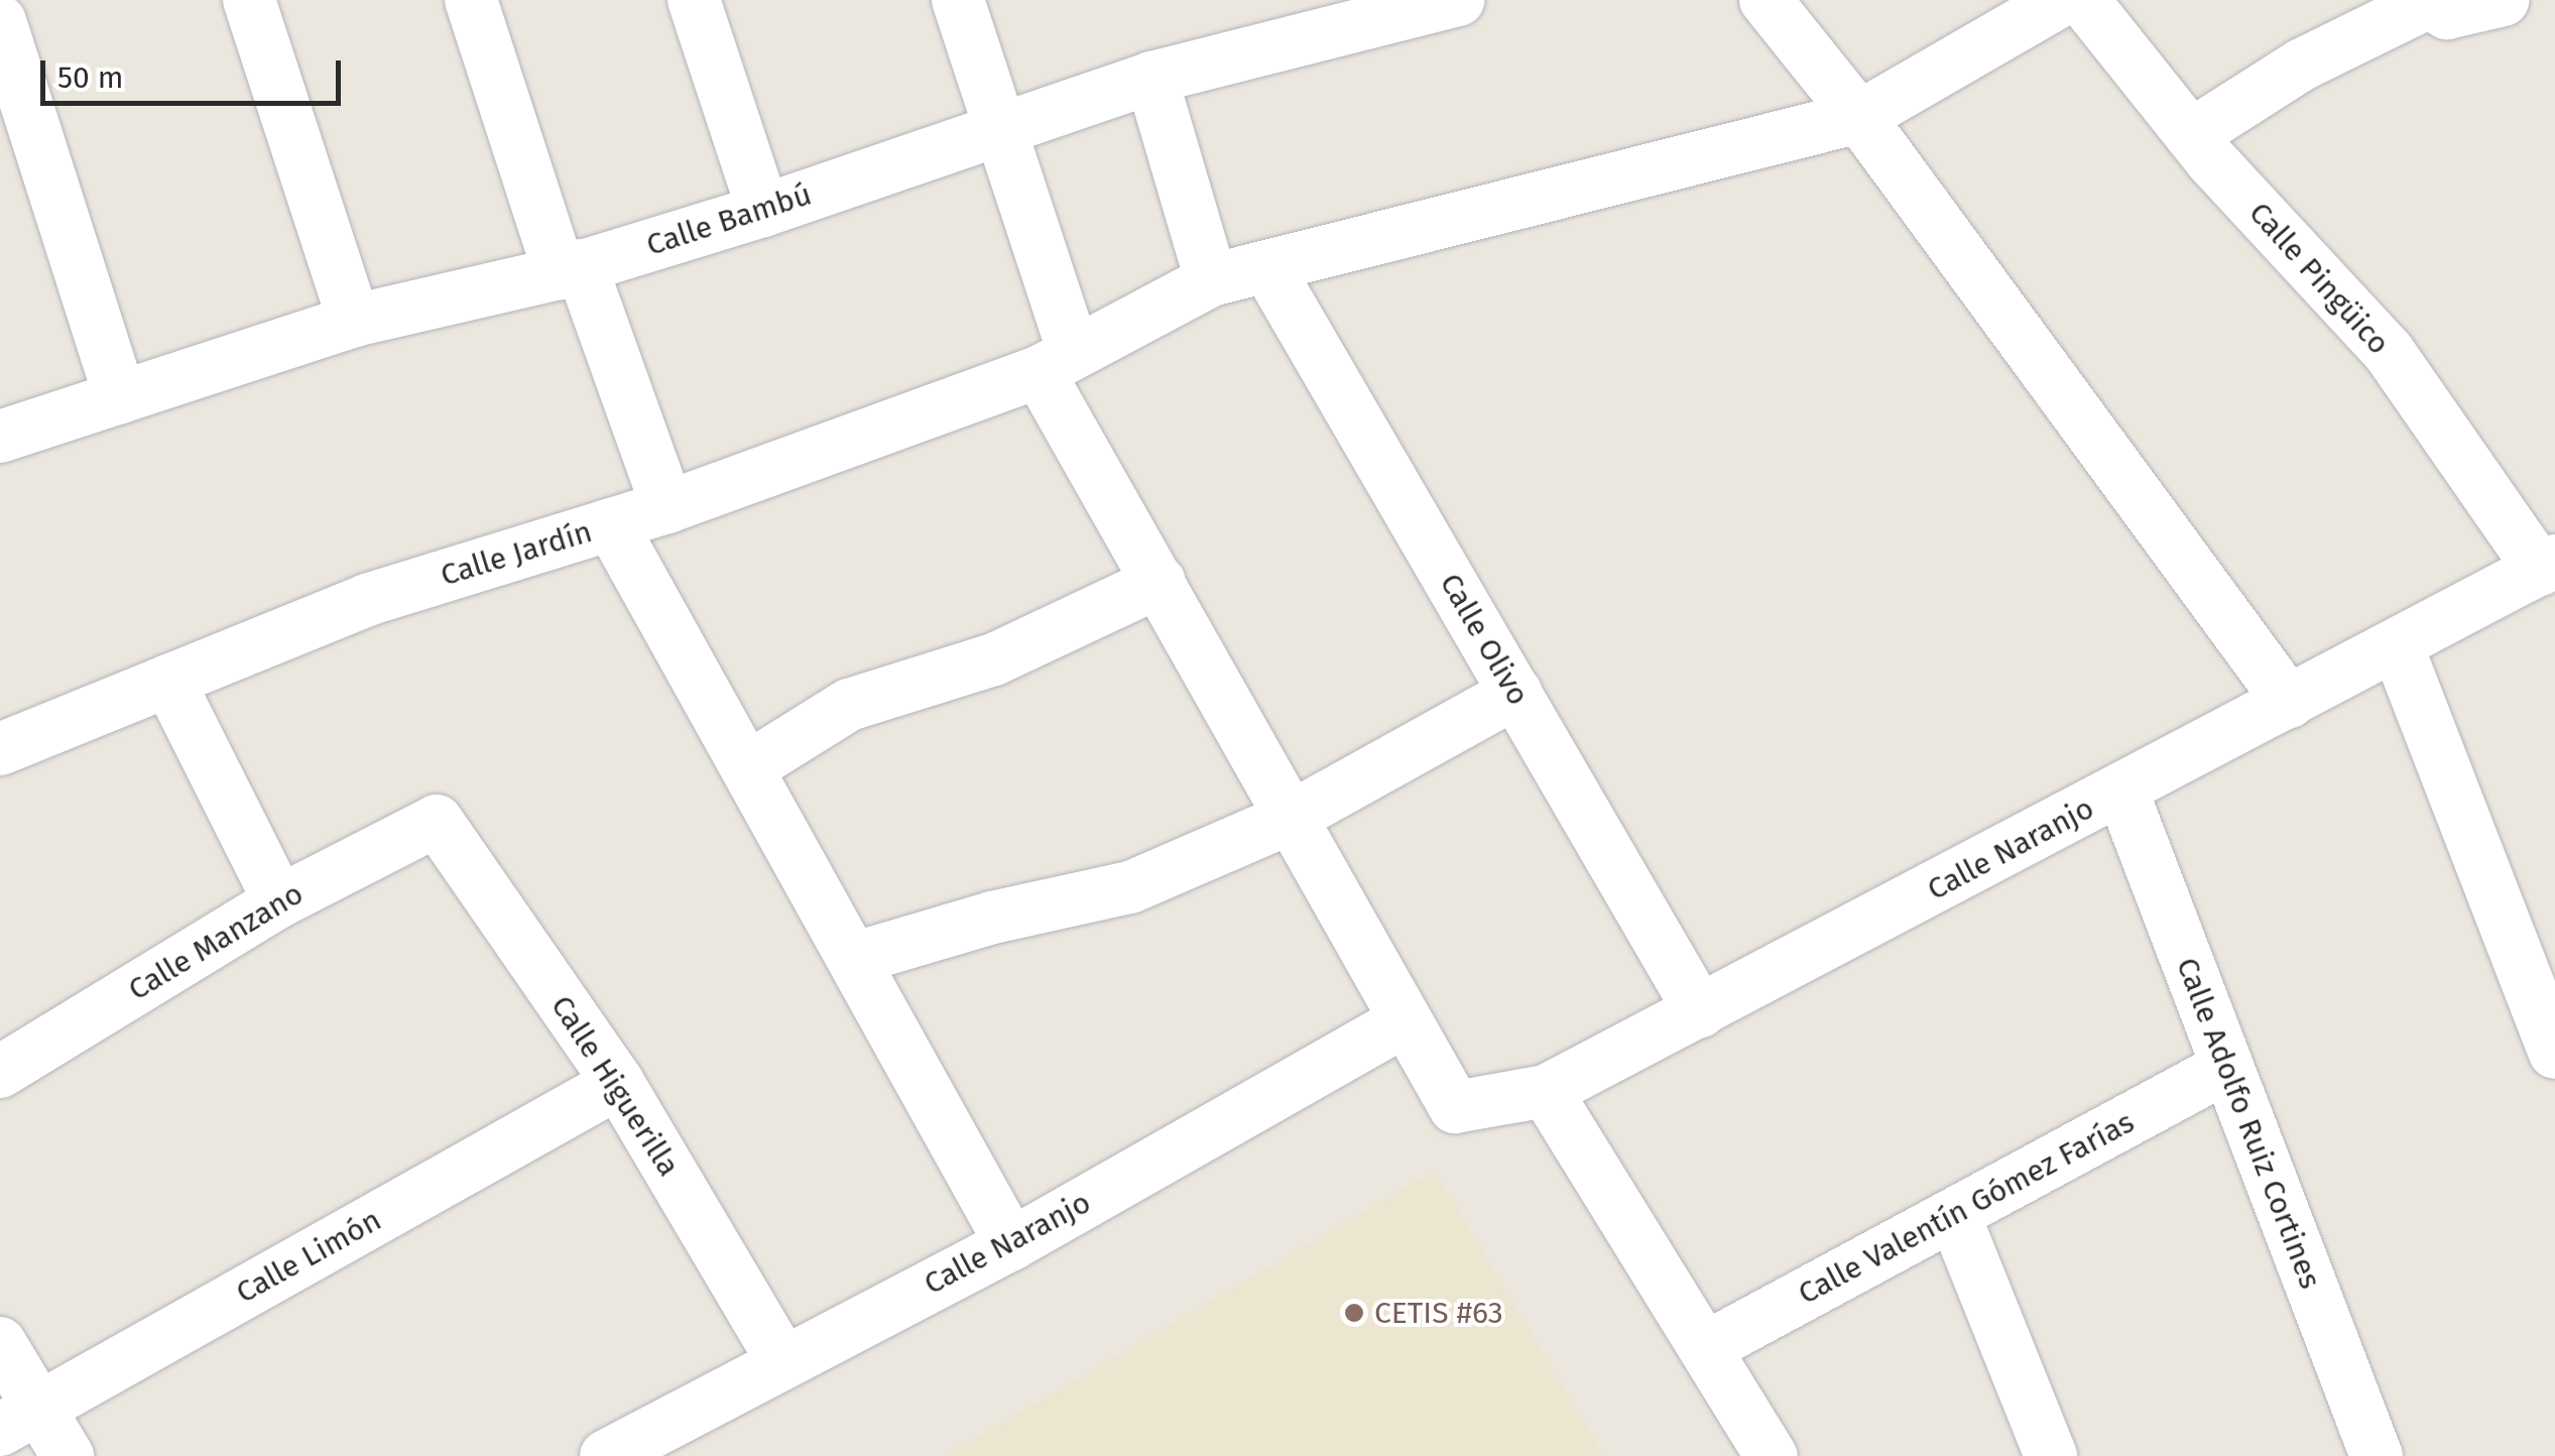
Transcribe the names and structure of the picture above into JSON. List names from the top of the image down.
{
  "streets": {
    "street": [
      "Calle Bambú",
      "Calle Pingüico",
      "Calle Jardín",
      "Calle Olivo",
      "Calle Naranjo",
      "Calle Manzano",
      "Calle Higuerilla",
      "Calle Adolfo Ruiz Cortines",
      "Calle Valentín Gómez Farías",
      "Calle Limón"
    ]
  },
  "crossings": [
    ["Calle Pingüico", "Calle Naranjo"],
    ["Calle Jardín", "Calle Olivo"],
    ["Calle Olivo", "Calle Naranjo"],
    ["Calle Naranjo", "Calle Higuerilla"],
    ["Calle Naranjo", "Calle Adolfo Ruiz Cortines"],
    ["Calle Manzano", "Calle Higuerilla"],
    ["Calle Higuerilla", "Calle Limón"],
    ["Calle Adolfo Ruiz Cortines", "Calle Valentín Gómez Farías"]
  ],
  "places": ["CETIS #63"],
  "scale_bar": "50 m"
}
